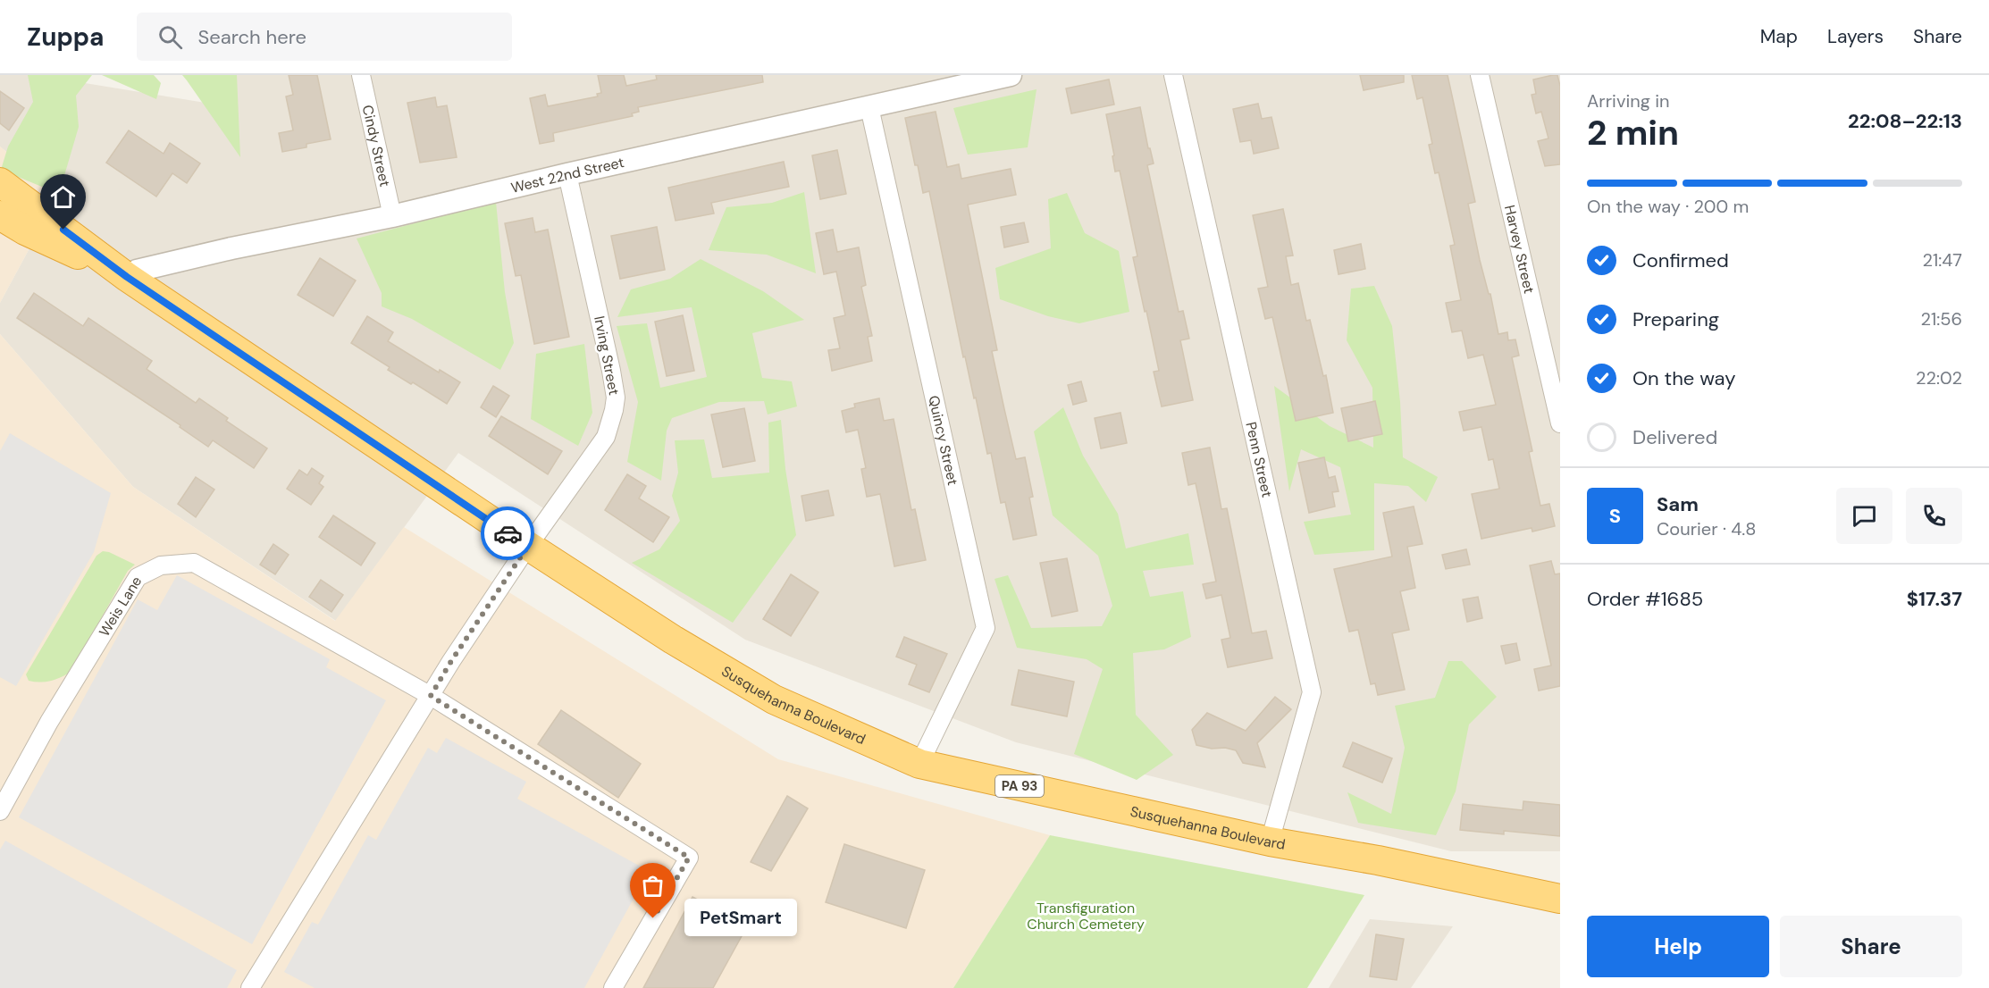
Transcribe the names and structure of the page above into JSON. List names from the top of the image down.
{
  "streets": {
    "highway": ["Susquehanna Boulevard", "PA 93"],
    "street": [
      "Cindy Street",
      "West 22nd Street",
      "Harvey Street",
      "Irving Street",
      "Quincy Street",
      "Penn Street",
      "Weis Lane"
    ]
  },
  "crossings": [
    ["Cindy Street", "West 22nd Street"],
    ["West 22nd Street", "Irving Street"],
    ["West 22nd Street", "Quincy Street"],
    ["West 22nd Street", "Susquehanna Boulevard"],
    ["Irving Street", "Susquehanna Boulevard"],
    ["Quincy Street", "Susquehanna Boulevard"],
    ["Penn Street", "Susquehanna Boulevard"]
  ],
  "parks": ["Transfiguration Church Cemetery"],
  "places": ["PetSmart"],
  "page": {
    "header": "Zuppa",
    "search": "Search here",
    "nav": ["Map", "Layers", "Share"],
    "heading": ["2 min", "Arriving in", "22:08–22:13"],
    "panel": [
      "Sam",
      "Courier · 4.8",
      "Order #1685",
      "$17.37"
    ],
    "bar": "On the way · 200 m",
    "list": [
      ["Confirmed", "21:47"],
      ["Preparing", "21:56"],
      ["On the way", "22:02"],
      "Delivered"
    ],
    "round": "S",
    "bubble": "PetSmart",
    "buttons": ["Help", "Share"]
  }
}
